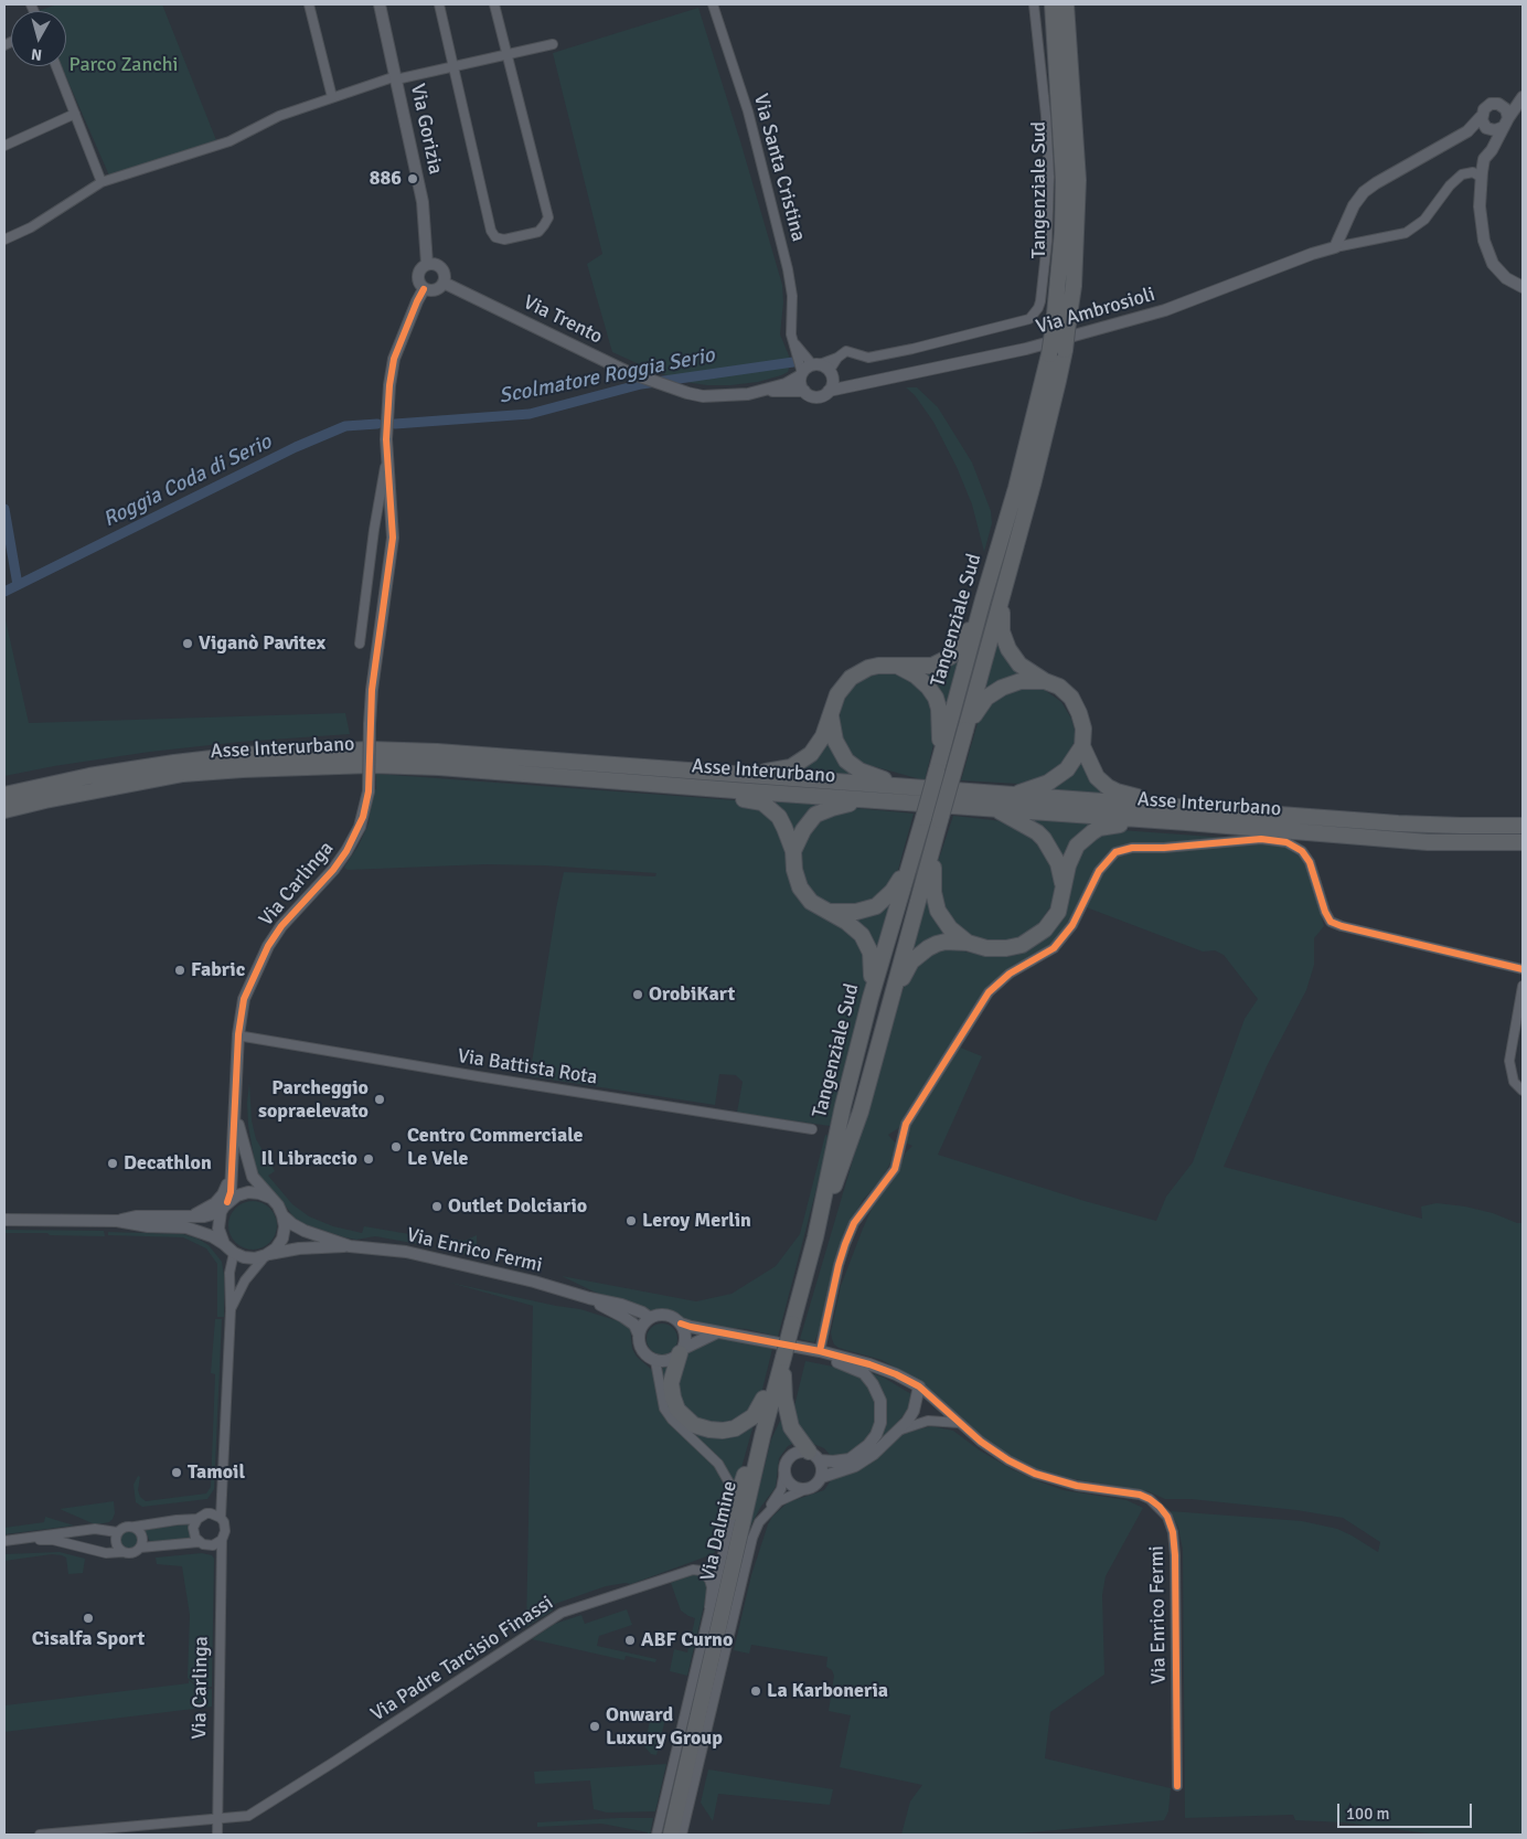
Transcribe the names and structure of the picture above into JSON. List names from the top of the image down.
{
  "streets": {
    "highway": ["Tangenziale Sud", "Asse Interurbano", "Via Dalmine"],
    "street": [
      "Via Gorizia",
      "Via Santa Cristina",
      "Via Ambrosioli",
      "Via Trento",
      "Via Carlinga",
      "Via Battista Rota",
      "Via Enrico Fermi",
      "Via Padre Tarcisio Finassi"
    ]
  },
  "crossings": [
    ["Via Gorizia", "Via Trento"],
    ["Via Gorizia", "Via Carlinga"],
    ["Via Santa Cristina", "Via Ambrosioli"],
    ["Via Santa Cristina", "Via Trento"],
    ["Tangenziale Sud", "Via Dalmine"],
    ["Via Ambrosioli", "Via Trento"],
    ["Via Carlinga", "Via Battista Rota"],
    ["Via Carlinga", "Via Enrico Fermi"],
    ["Via Carlinga", "Via Padre Tarcisio Finassi"]
  ],
  "water": ["Scolmatore Roggia Serio", "Roggia Coda di Serio"],
  "parks": ["Parco Zanchi"],
  "places": [
    "886",
    "Viganò Pavitex",
    "Fabric",
    "OrobiKart",
    "Parcheggio sopraelevato",
    "Centro Commerciale Le Vele",
    "Il Libraccio",
    "Decathlon",
    "Outlet Dolciario",
    "Leroy Merlin",
    "Tamoil",
    "Cisalfa Sport",
    "ABF Curno",
    "La Karboneria",
    "Onward Luxury Group"
  ],
  "scale_bar": "100 m",
  "north": "bottom"
}
